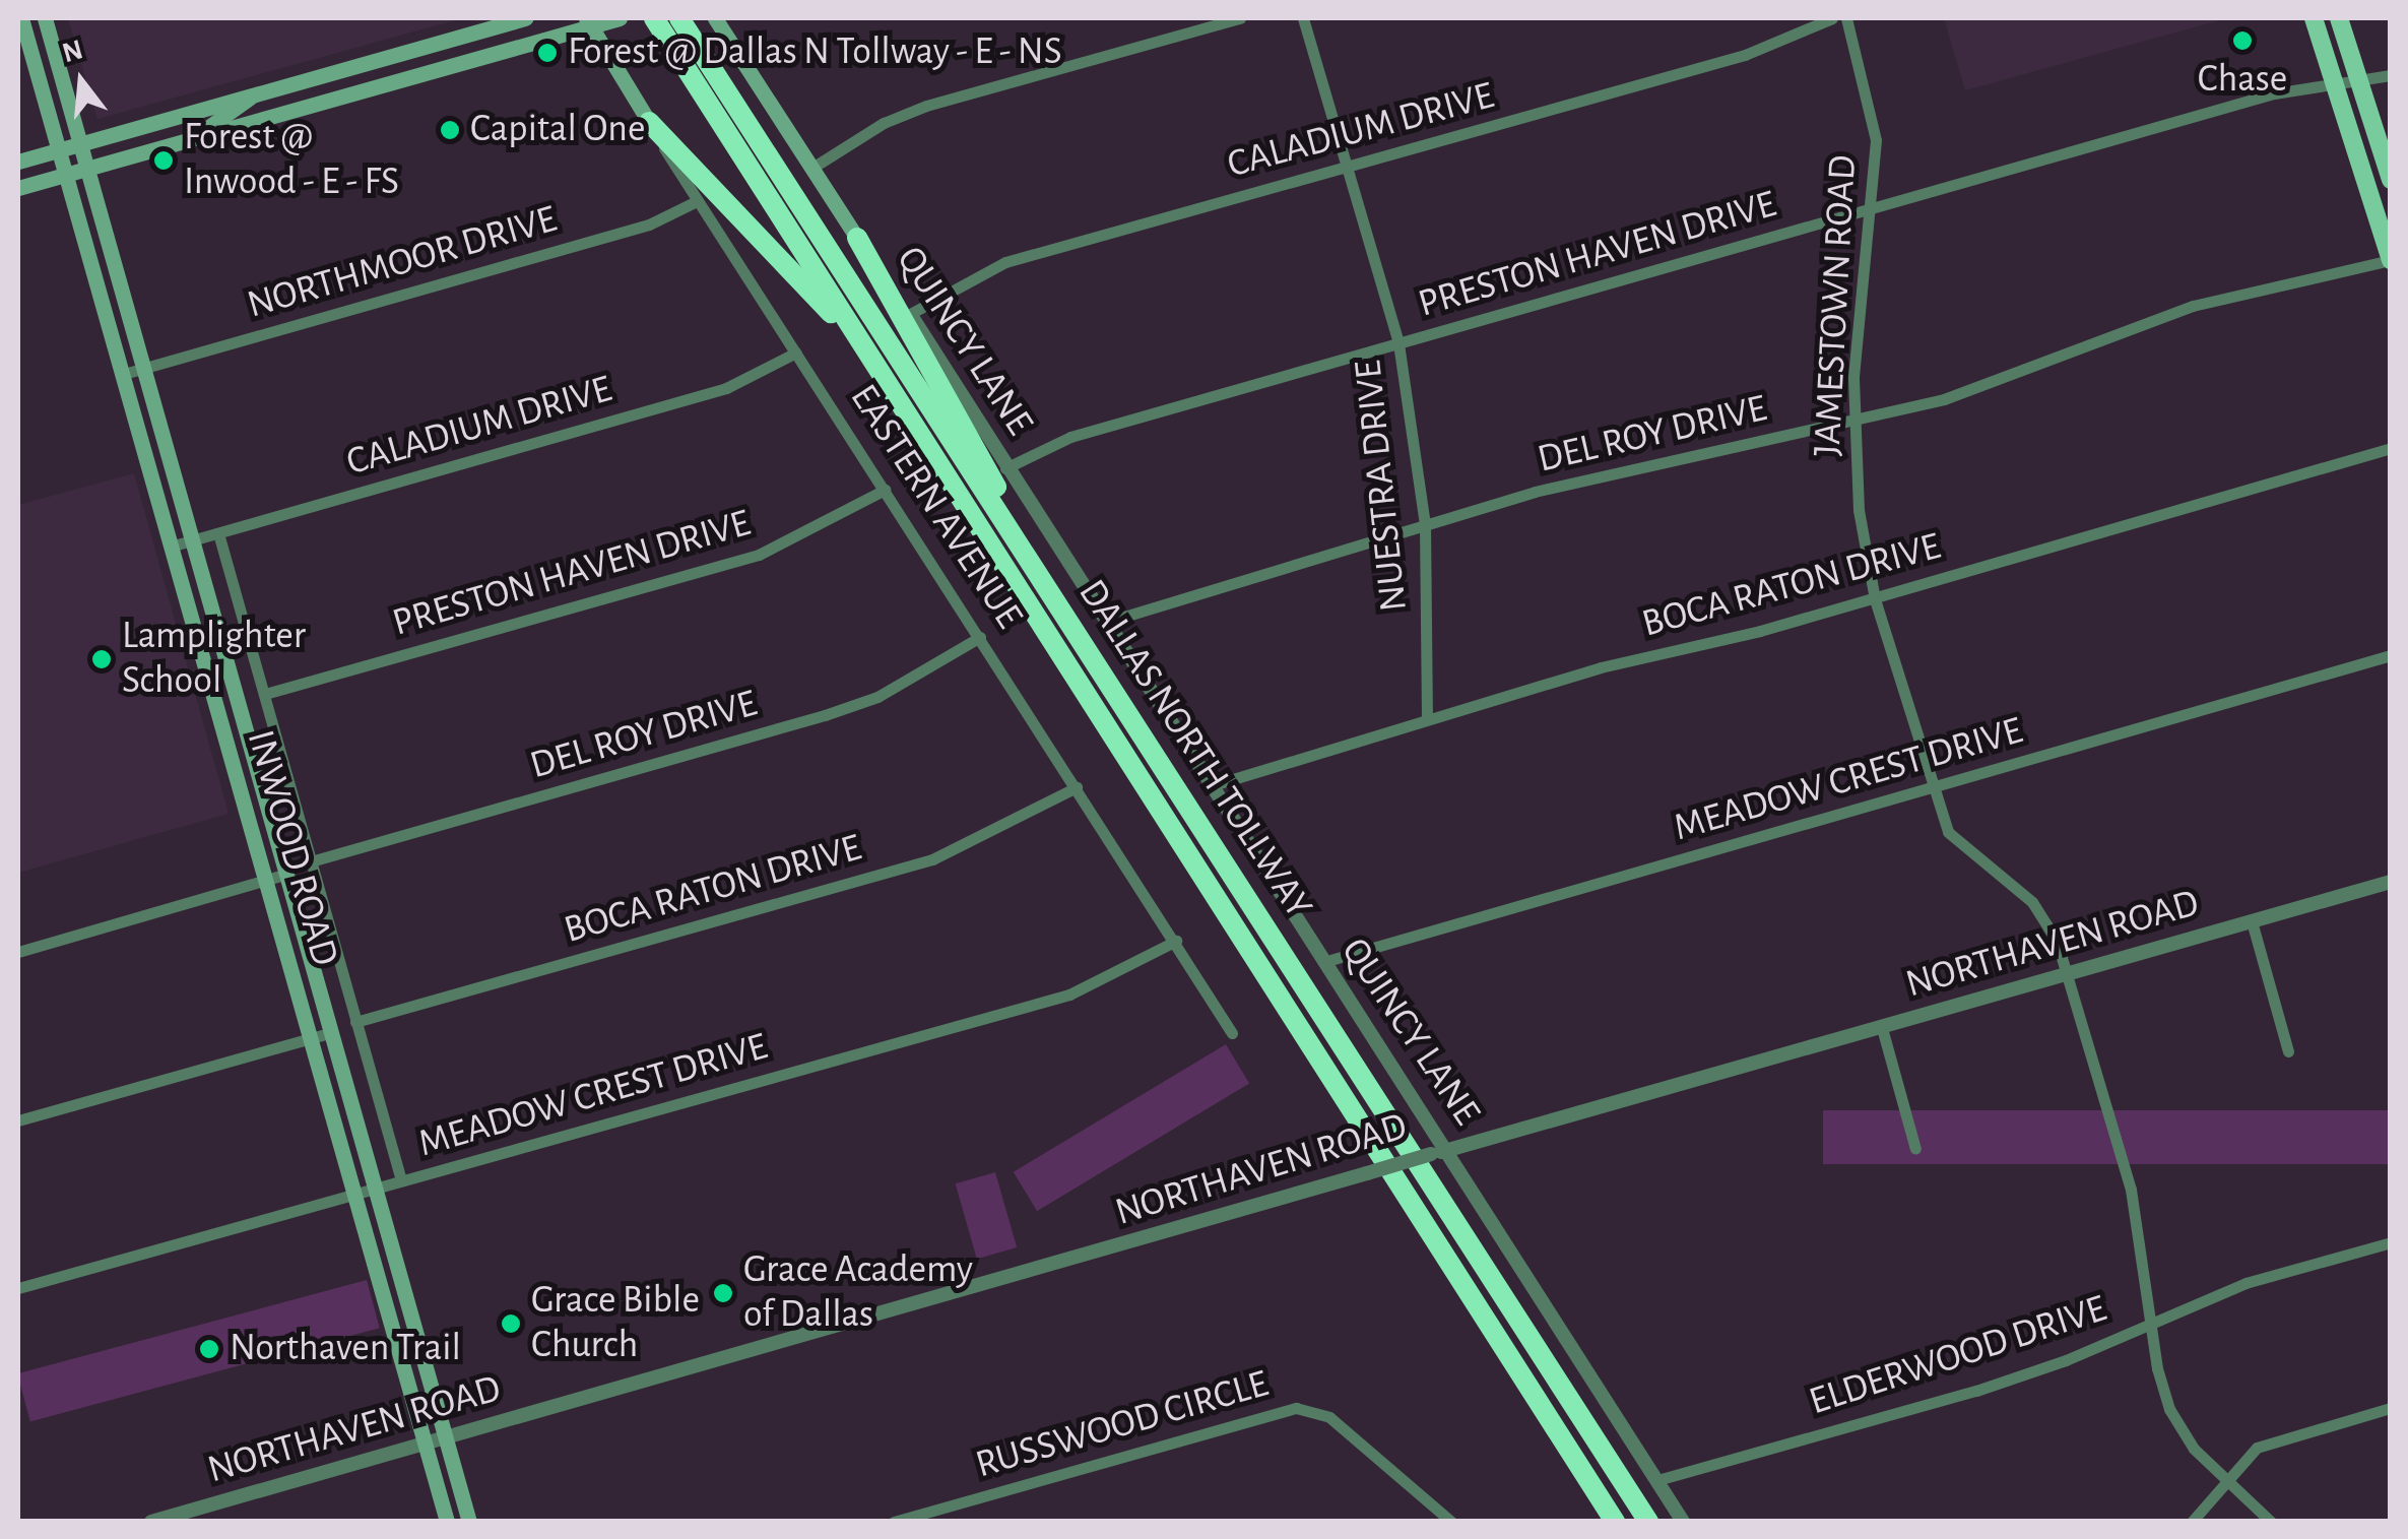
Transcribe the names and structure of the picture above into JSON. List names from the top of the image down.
{
  "streets": {
    "highway": ["DALLAS NORTH TOLLWAY"],
    "main road": ["QUINCY LANE", "EASTERN AVENUE", "INWOOD ROAD"],
    "street": [
      "CALADIUM DRIVE",
      "PRESTON HAVEN DRIVE",
      "NORTHMOOR DRIVE",
      "JAMESTOWN ROAD",
      "DEL ROY DRIVE",
      "NUESTRA DRIVE",
      "BOCA RATON DRIVE",
      "MEADOW CREST DRIVE",
      "NORTHAVEN ROAD",
      "ELDERWOOD DRIVE",
      "RUSSWOOD CIRCLE"
    ]
  },
  "crossings": [
    ["CALADIUM DRIVE", "QUINCY LANE"],
    ["CALADIUM DRIVE", "NUESTRA DRIVE"],
    ["CALADIUM DRIVE", "EASTERN AVENUE"],
    ["CALADIUM DRIVE", "INWOOD ROAD"],
    ["PRESTON HAVEN DRIVE", "JAMESTOWN ROAD"],
    ["PRESTON HAVEN DRIVE", "QUINCY LANE"],
    ["PRESTON HAVEN DRIVE", "NUESTRA DRIVE"],
    ["PRESTON HAVEN DRIVE", "EASTERN AVENUE"],
    ["NORTHMOOR DRIVE", "EASTERN AVENUE"],
    ["NORTHMOOR DRIVE", "INWOOD ROAD"],
    ["JAMESTOWN ROAD", "DEL ROY DRIVE"],
    ["JAMESTOWN ROAD", "BOCA RATON DRIVE"],
    ["JAMESTOWN ROAD", "MEADOW CREST DRIVE"],
    ["JAMESTOWN ROAD", "NORTHAVEN ROAD"],
    ["JAMESTOWN ROAD", "ELDERWOOD DRIVE"],
    ["QUINCY LANE", "DEL ROY DRIVE"],
    ["QUINCY LANE", "BOCA RATON DRIVE"],
    ["QUINCY LANE", "MEADOW CREST DRIVE"],
    ["QUINCY LANE", "NORTHAVEN ROAD"],
    ["QUINCY LANE", "ELDERWOOD DRIVE"],
    ["DEL ROY DRIVE", "NUESTRA DRIVE"],
    ["DEL ROY DRIVE", "EASTERN AVENUE"],
    ["NUESTRA DRIVE", "BOCA RATON DRIVE"],
    ["EASTERN AVENUE", "BOCA RATON DRIVE"],
    ["EASTERN AVENUE", "MEADOW CREST DRIVE"],
    ["MEADOW CREST DRIVE", "INWOOD ROAD"],
    ["INWOOD ROAD", "NORTHAVEN ROAD"]
  ],
  "places": [
    "Chase",
    "Forest @ Dallas N Tollway - E - NS",
    "Capital One",
    "Forest @ Inwood - E - FS",
    "Lamplighter School",
    "Grace Academy of Dallas",
    "Grace Bible Church",
    "Northaven Trail"
  ],
  "north": "top"
}
